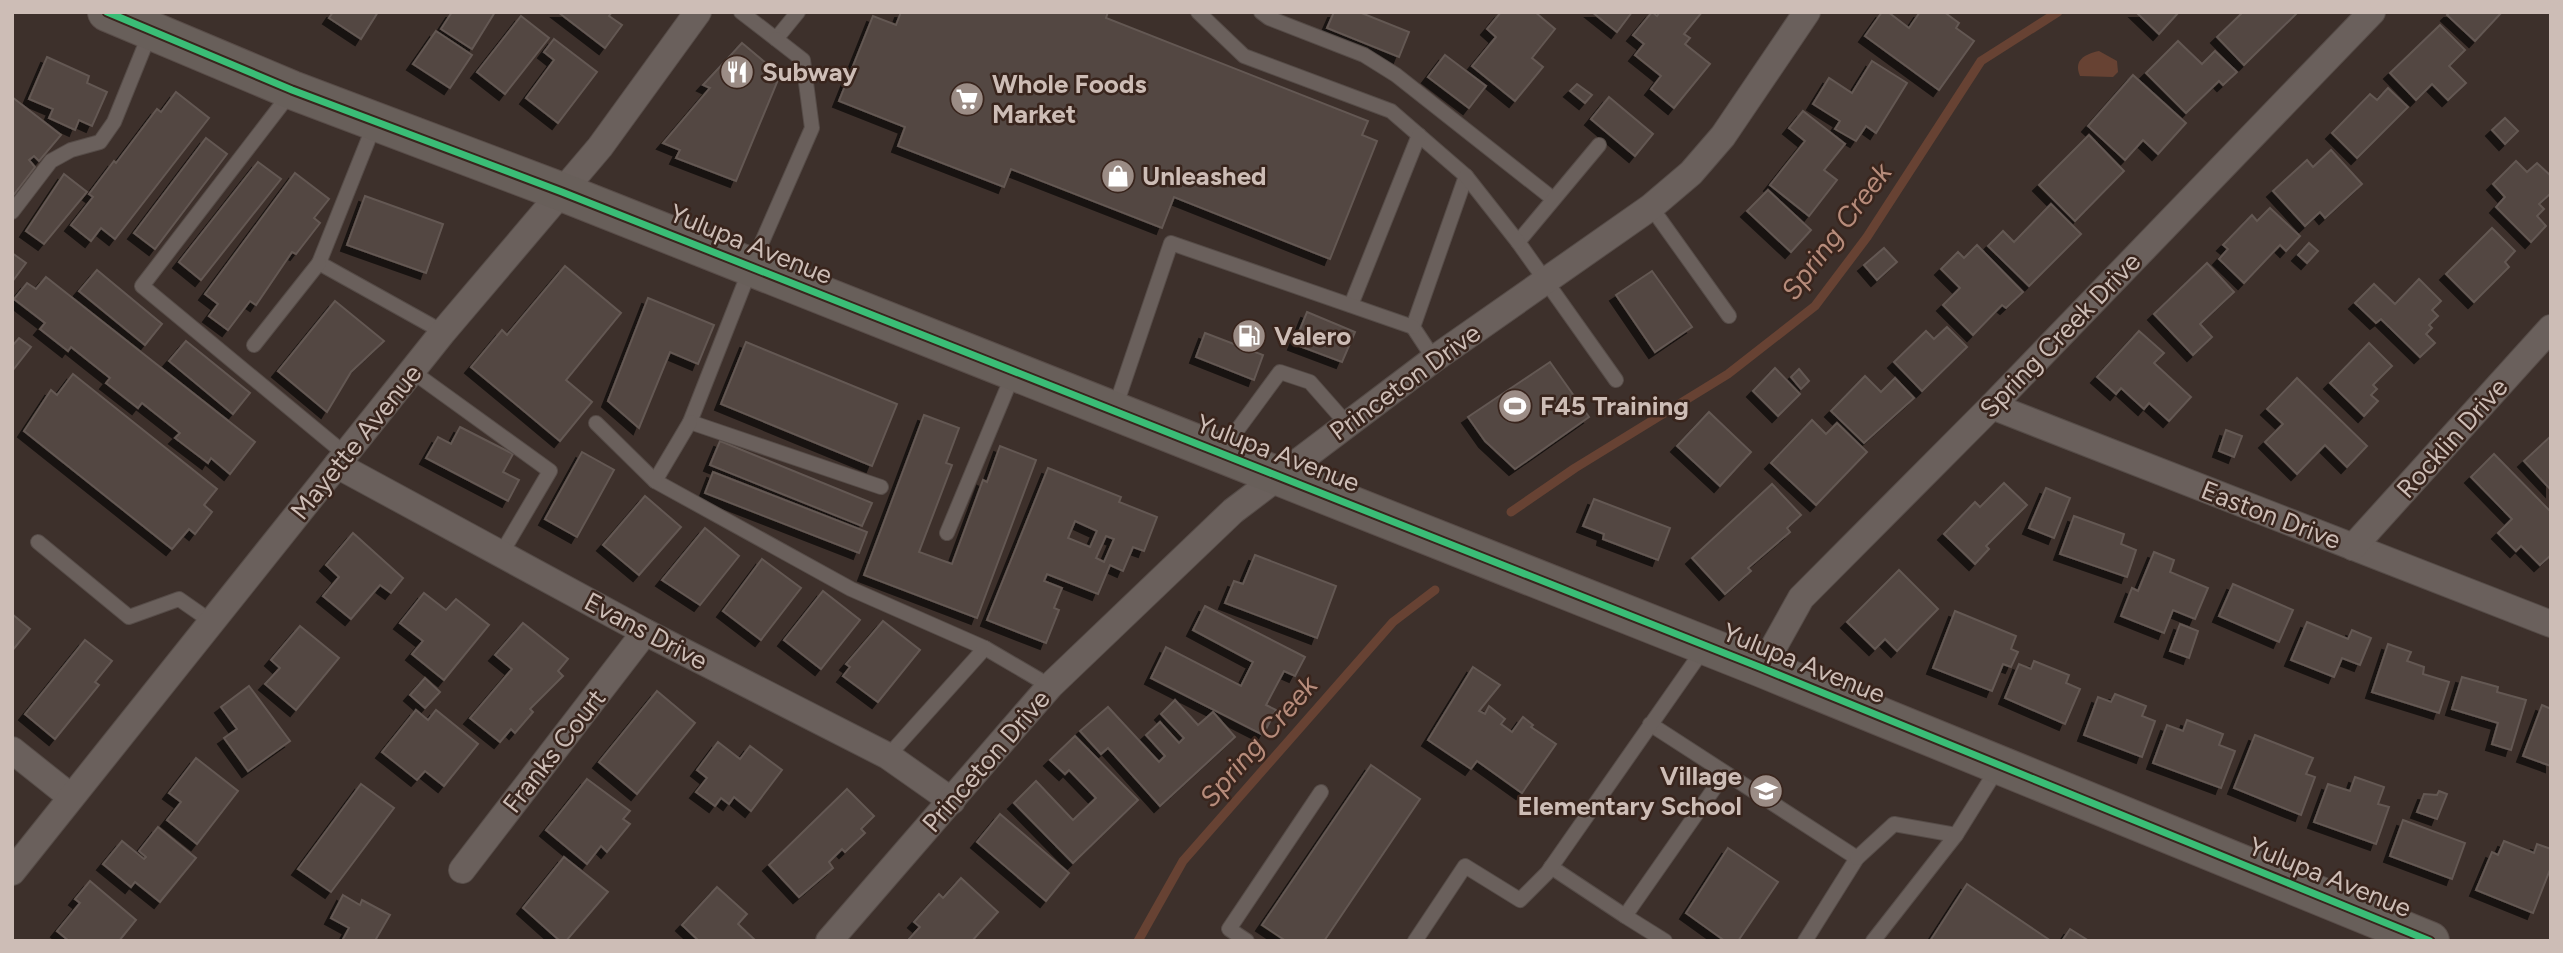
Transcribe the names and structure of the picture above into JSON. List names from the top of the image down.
{
  "streets": {
    "street": [
      "Yulupa Avenue",
      "Spring Creek Drive",
      "Princeton Drive",
      "Rocklin Drive",
      "Mayette Avenue",
      "Easton Drive",
      "Evans Drive",
      "Franks Court"
    ]
  },
  "crossings": [
    ["Yulupa Avenue", "Spring Creek Drive"],
    ["Yulupa Avenue", "Princeton Drive"],
    ["Yulupa Avenue", "Mayette Avenue"],
    ["Spring Creek Drive", "Easton Drive"],
    ["Princeton Drive", "Evans Drive"],
    ["Rocklin Drive", "Easton Drive"],
    ["Mayette Avenue", "Evans Drive"],
    ["Evans Drive", "Franks Court"]
  ],
  "water": ["Spring Creek"],
  "places": {
    "restaurant": ["Subway"],
    "supermarket": ["Whole Foods Market"],
    "shop": ["Unleashed"],
    "fuel station": ["Valero"],
    "sports": ["F45 Training"],
    "school or university": ["Village Elementary School"]
  }
}
